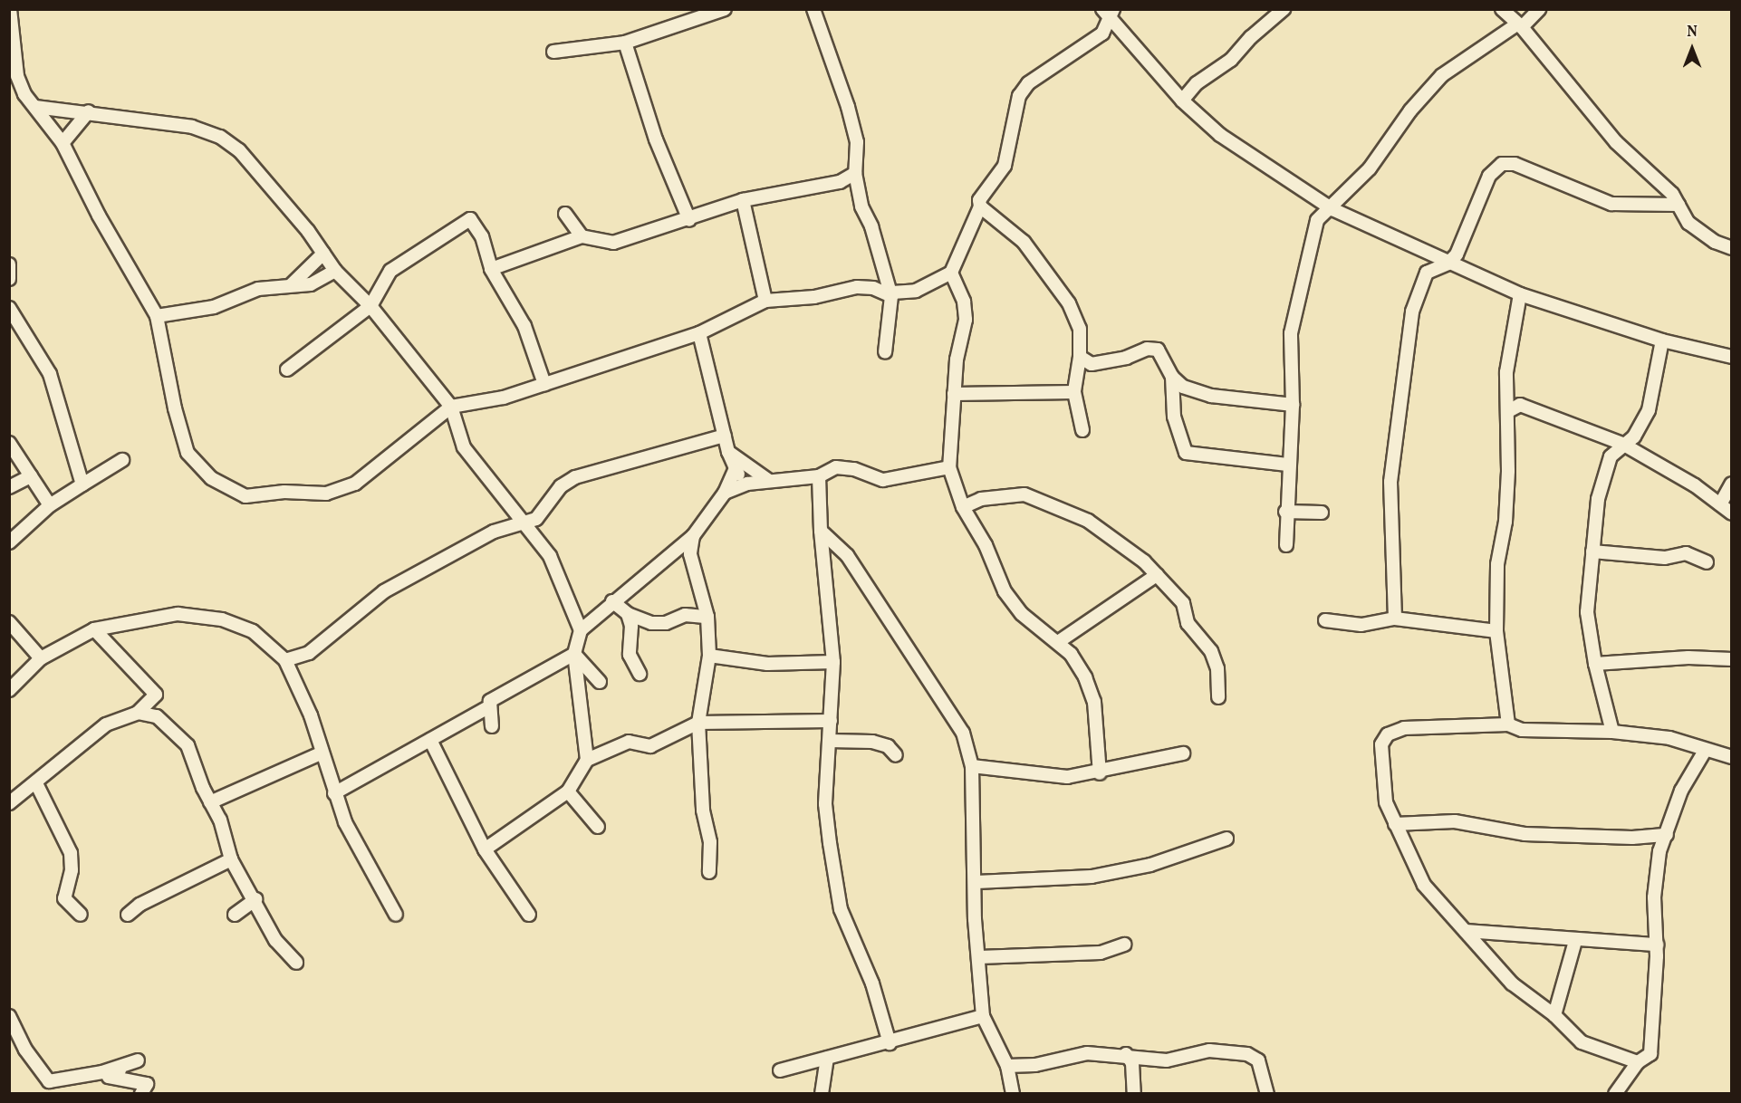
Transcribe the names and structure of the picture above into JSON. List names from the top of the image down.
{
  "north": "top"
}
